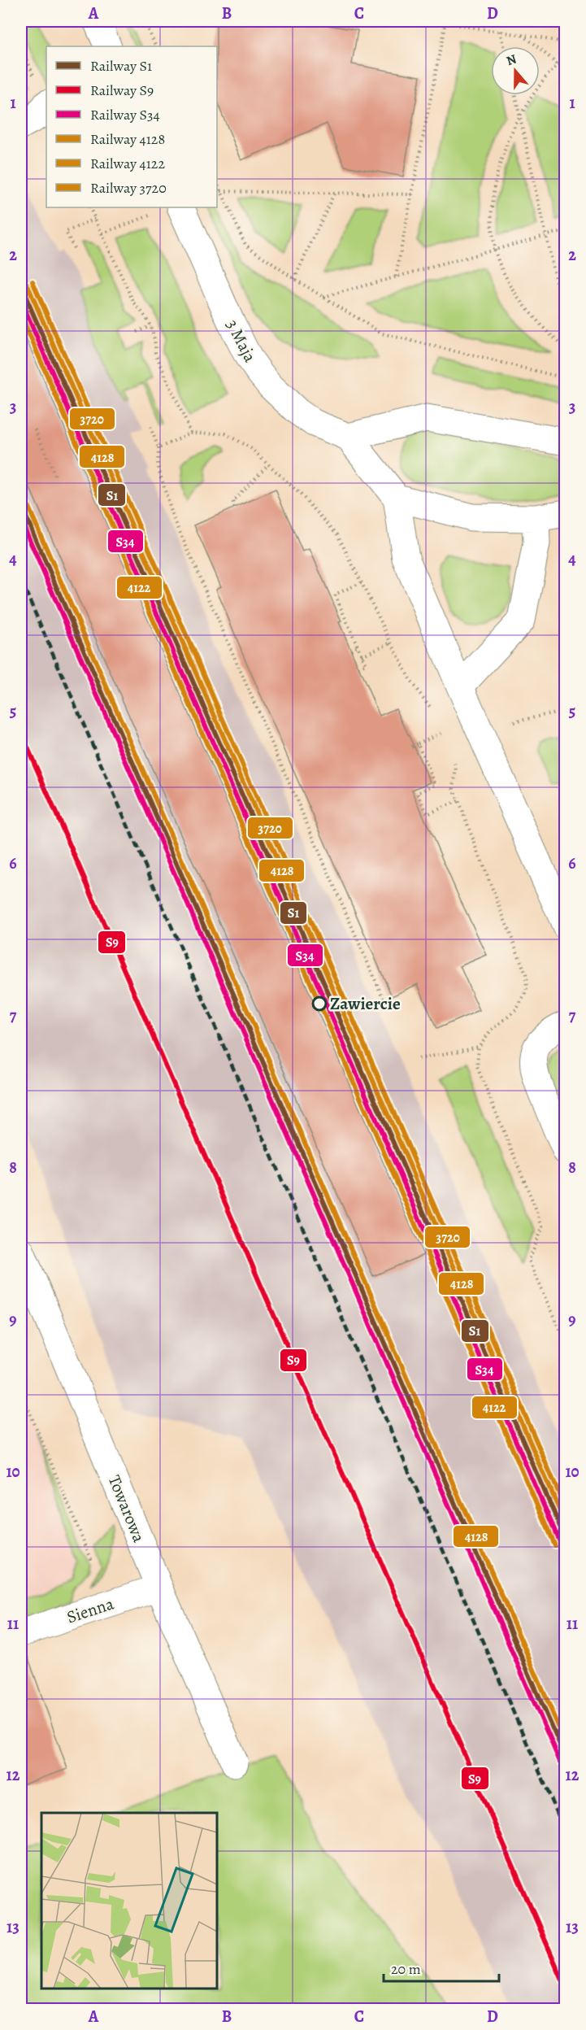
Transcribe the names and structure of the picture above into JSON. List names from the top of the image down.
{
  "streets": {
    "street": ["3 Maja", "Towarowa", "Sienna"]
  },
  "crossings": [
    ["Towarowa", "Sienna"]
  ],
  "places": ["Zawiercie"],
  "lines": [
    "rail line 3720",
    "rail line 4128",
    "rail line S1",
    "rail line S34",
    "rail line 4122",
    "rail line S9"
  ],
  "legend": [
    "Railway S1",
    "Railway S9",
    "Railway S34",
    "Railway 4128",
    "Railway 4122",
    "Railway 3720"
  ],
  "scale_bar": "20 m",
  "north": "top",
  "grid": {
    "columns": [
      "A",
      "B",
      "C",
      "D"
    ],
    "rows": [
      "1",
      "2",
      "3",
      "4",
      "5",
      "6",
      "7",
      "8",
      "9",
      "10",
      "11",
      "12",
      "13"
    ]
  }
}
